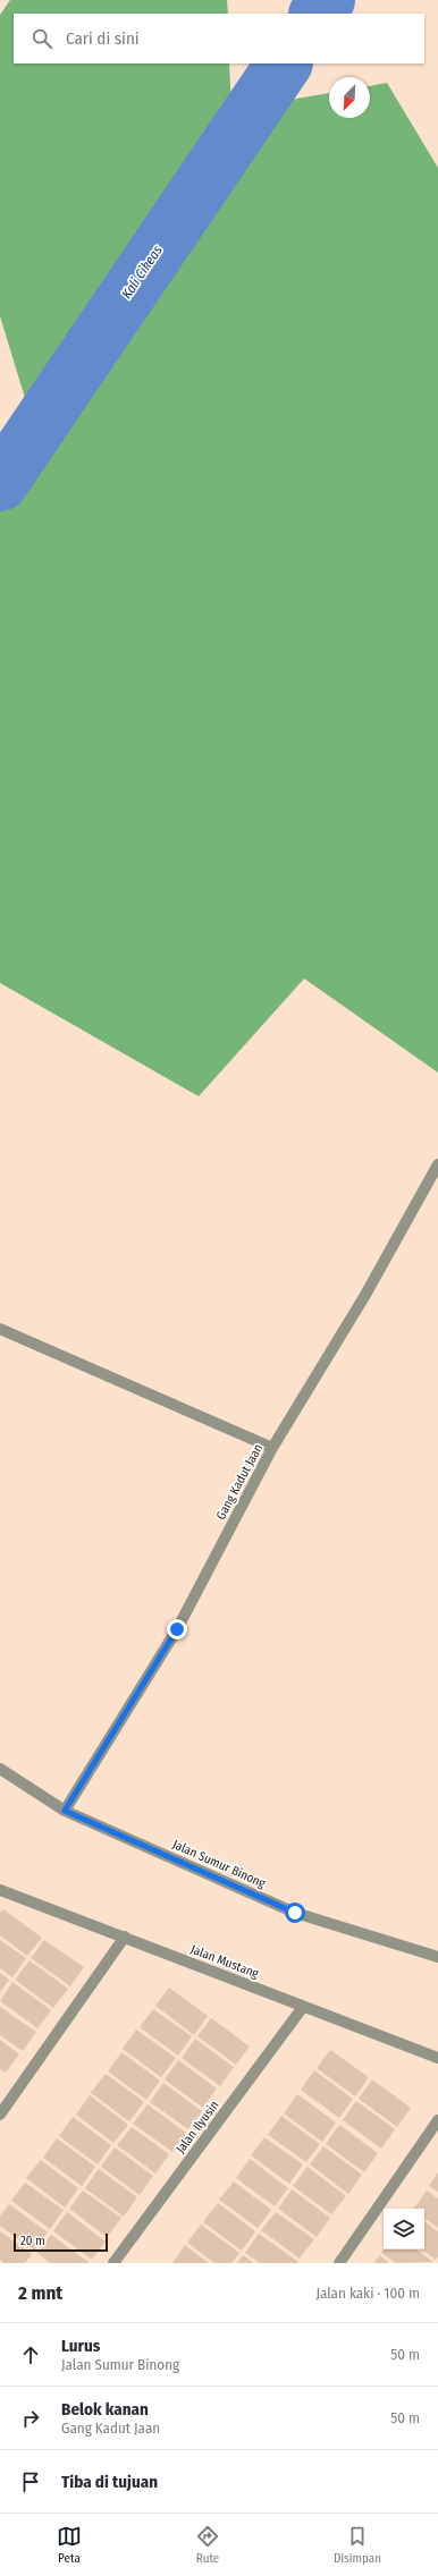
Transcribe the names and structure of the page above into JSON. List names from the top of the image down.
{
  "streets": {
    "street": [
      "Gang Kadut Jaan",
      "Jalan Sumur Binong",
      "Jalan Mustang",
      "Jalan Ilyusin"
    ]
  },
  "crossings": [
    ["Gang Kadut Jaan", "Jalan Sumur Binong"],
    ["Jalan Mustang", "Jalan Ilyusin"]
  ],
  "water": ["Kali Cikeas"],
  "scale_bar": "20 m",
  "north": "bottom left",
  "page": {
    "search": "Cari di sini",
    "scale": "20 m",
    "heading": ["2 mnt", "Jalan kaki · 100 m"],
    "list": [
      ["Lurus", "Jalan Sumur Binong", "50 m"],
      ["Belok kanan", "Gang Kadut Jaan", "50 m"],
      "Tiba di tujuan"
    ],
    "nav": ["Peta", "Rute", "Disimpan"]
  }
}
